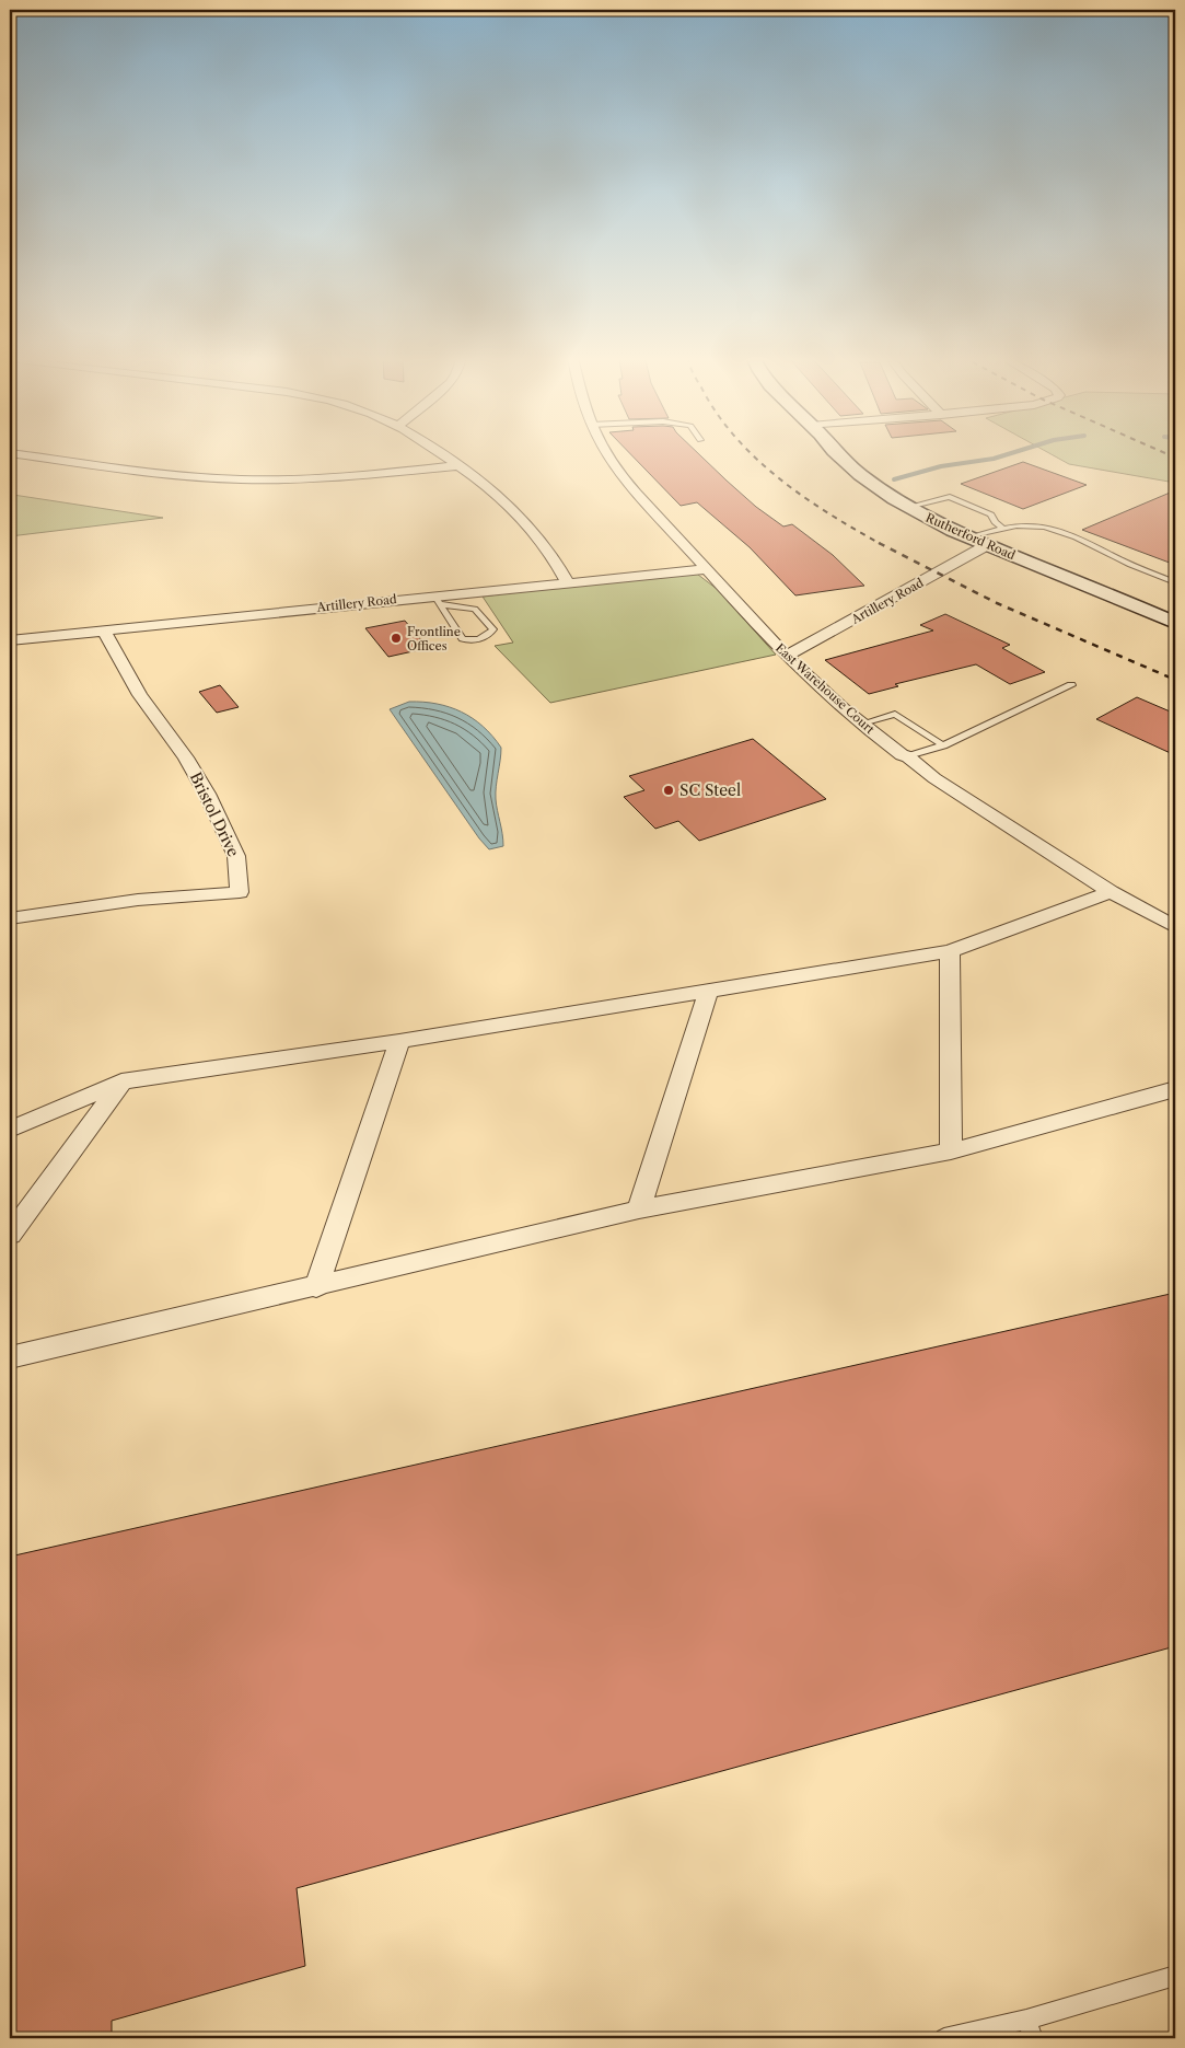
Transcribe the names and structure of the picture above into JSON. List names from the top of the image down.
{
  "streets": {
    "street": [
      "Rutherford Road",
      "Artillery Road",
      "East Warehouse Court",
      "Bristol Drive"
    ]
  },
  "crossings": [
    ["Rutherford Road", "Artillery Road"],
    ["Artillery Road", "East Warehouse Court"],
    ["Artillery Road", "Bristol Drive"]
  ],
  "places": ["Frontline Offices", "SC Steel"]
}
